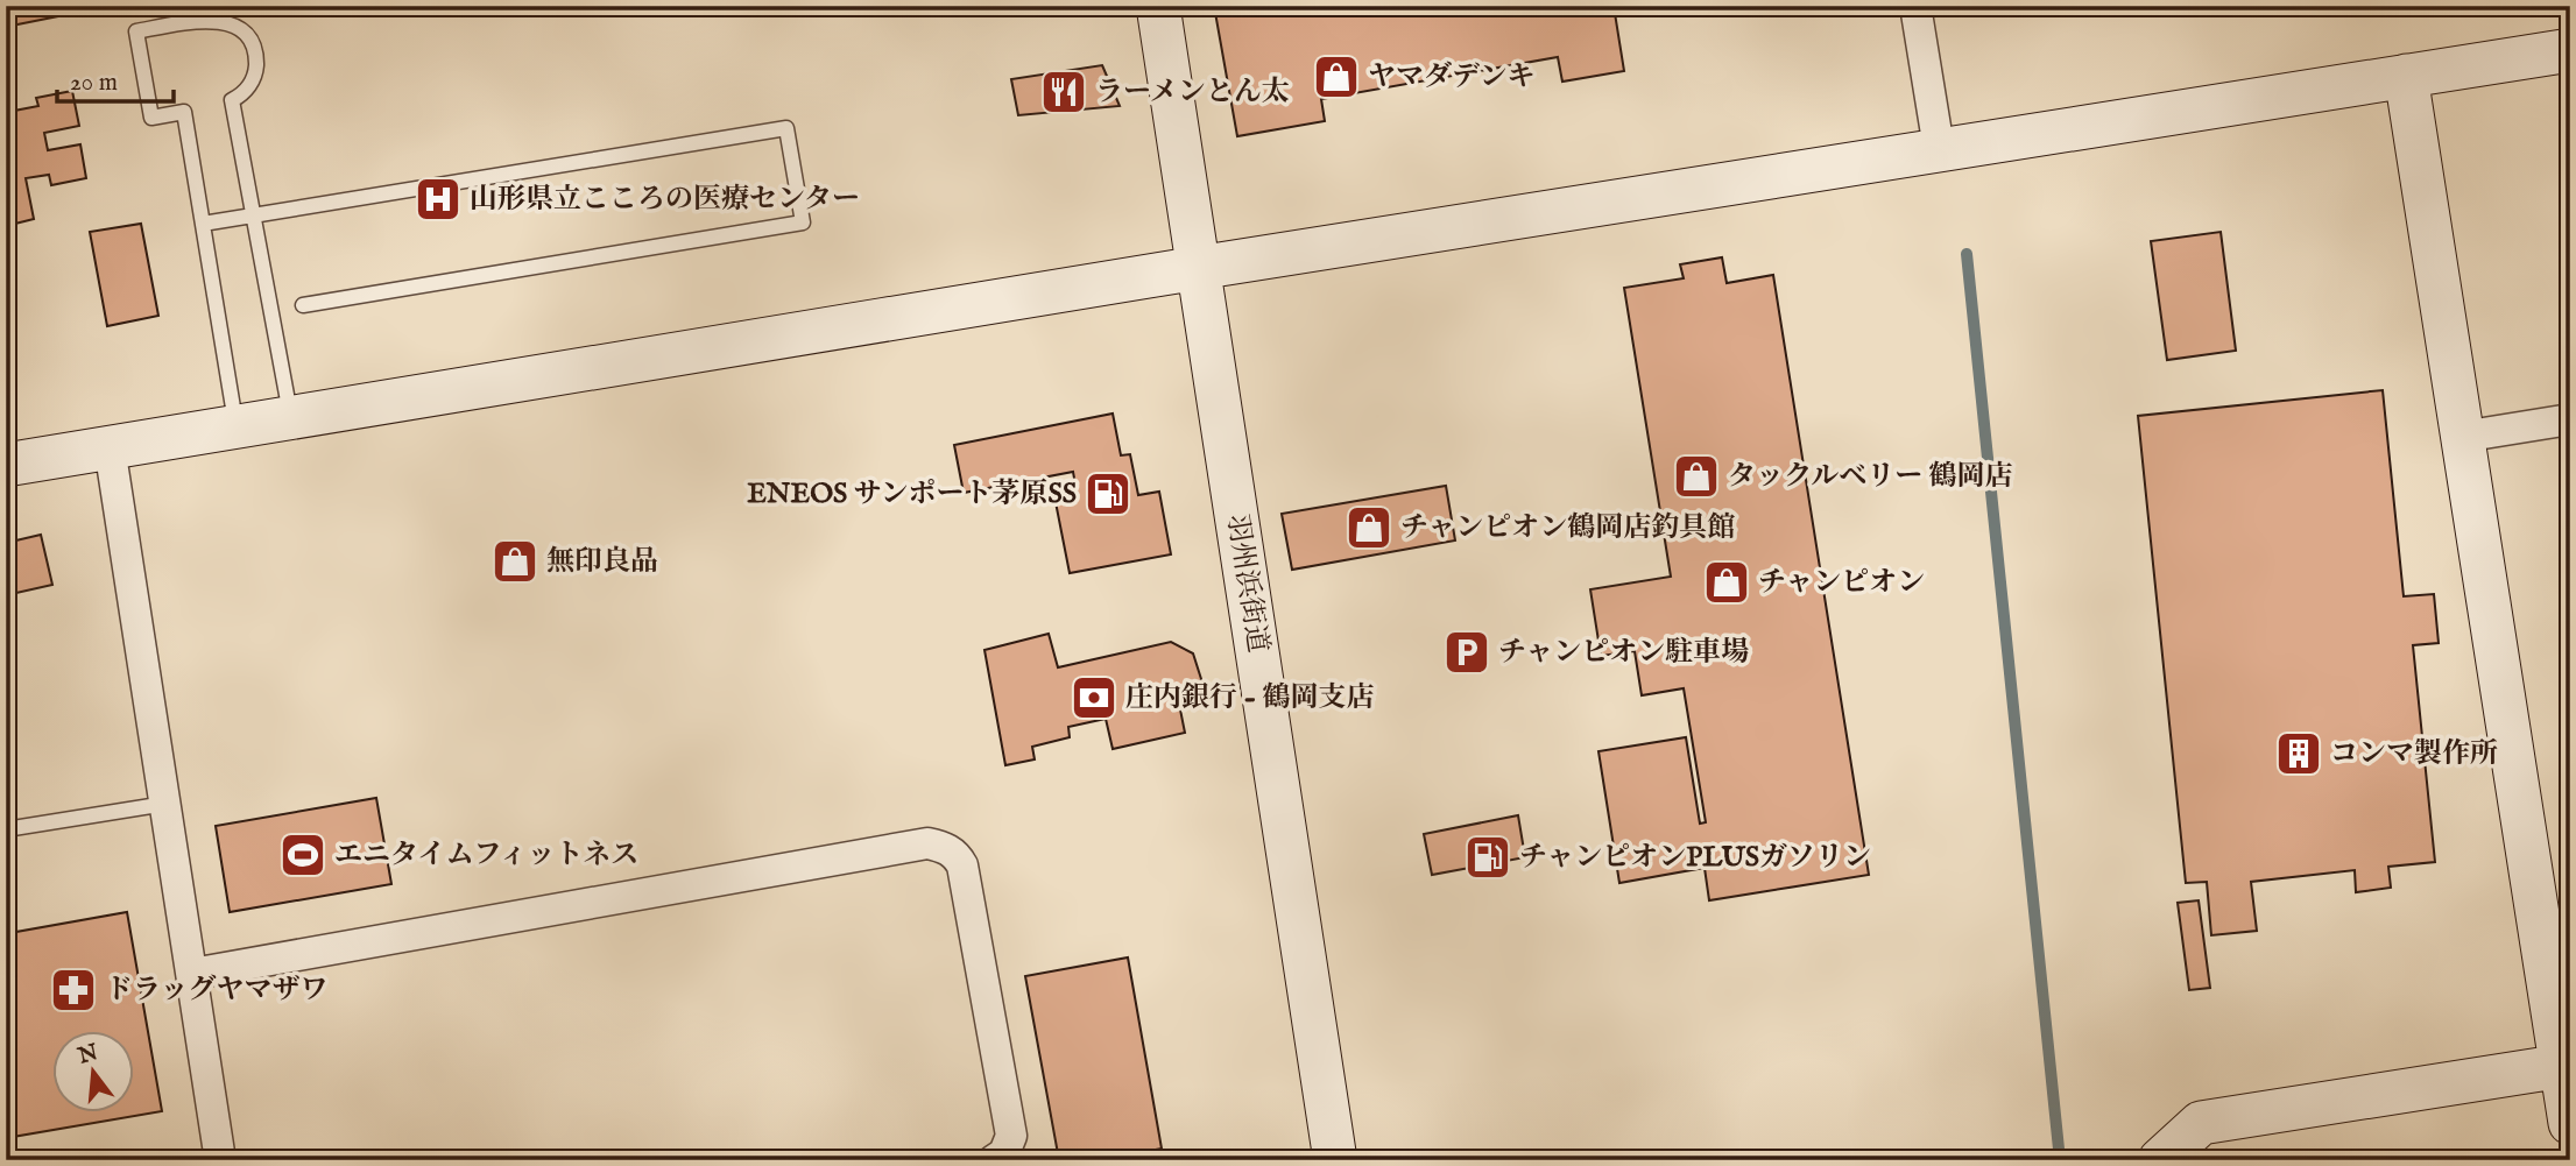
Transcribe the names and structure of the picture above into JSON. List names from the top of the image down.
{
  "streets": {
    "street": ["羽州浜街道"]
  },
  "places": {
    "shop": [
      "ヤマダデンキ",
      "タックルベリー 鶴岡店",
      "チャンピオン鶴岡店釣具館",
      "無印良品",
      "チャンピオン"
    ],
    "restaurant": ["ラーメンとん太"],
    "hospital": ["山形県立こころの医療センター"],
    "fuel station": ["ENEOS サンポート茅原SS", "チャンピオンPLUSガソリン"],
    "parking": ["チャンピオン駐車場"],
    "bank": ["庄内銀行 - 鶴岡支店"],
    "building": ["コンマ製作所"],
    "sports": ["エニタイムフィットネス"],
    "pharmacy": ["ドラッグヤマザワ"]
  },
  "scale_bar": "20 m",
  "north": "top"
}
